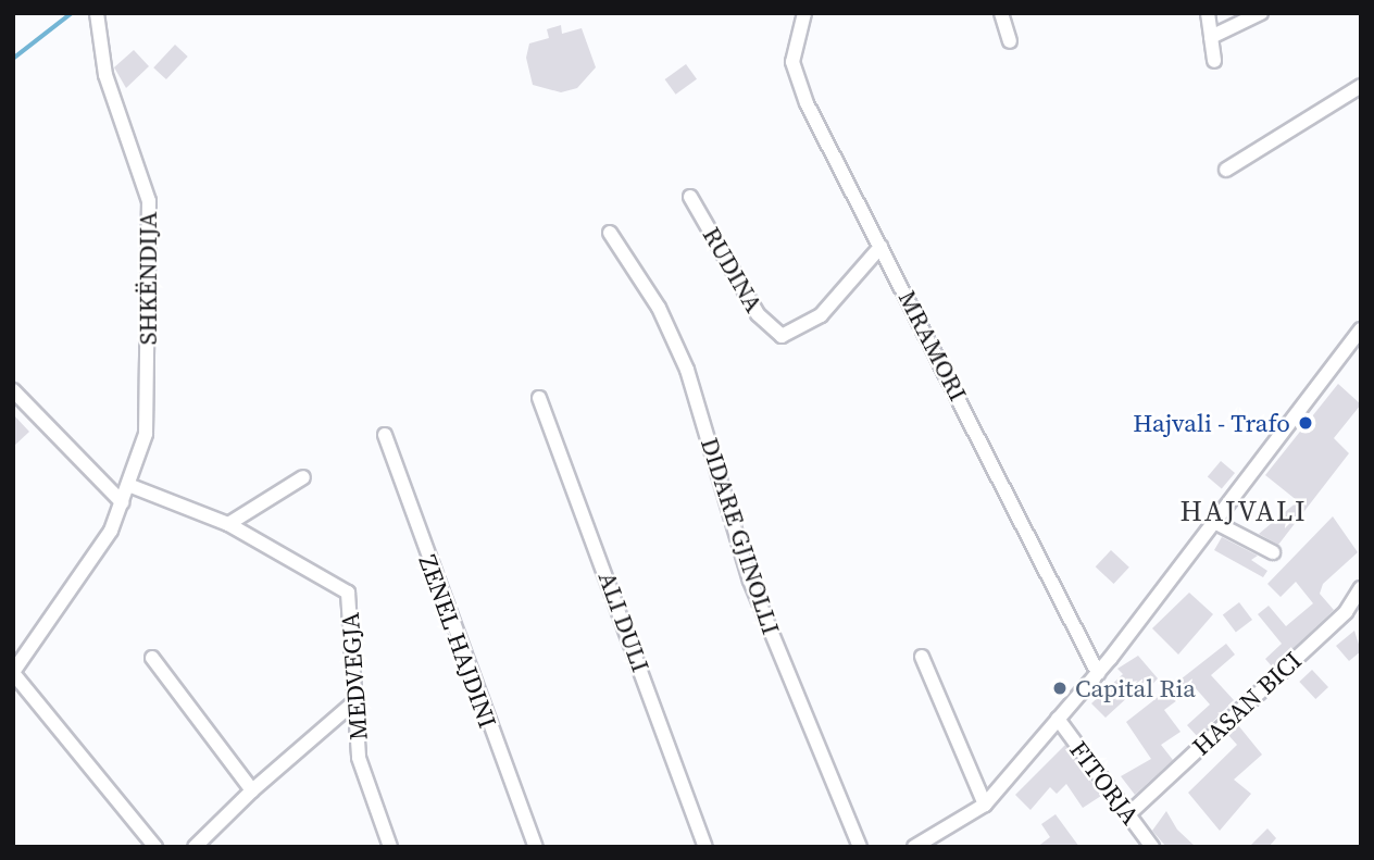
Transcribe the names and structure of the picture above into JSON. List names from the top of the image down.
{
  "streets": {
    "street": [
      "RUDINA",
      "SHKËNDIJA",
      "MRAMORI",
      "DIDARE GJINOLLI",
      "ALI DULI",
      "ZENEL HAJDINI",
      "MEDVEGJA",
      "HASAN BICI",
      "FITORJA"
    ]
  },
  "crossings": [
    ["RUDINA", "MRAMORI"],
    ["SHKËNDIJA", "MEDVEGJA"],
    ["HASAN BICI", "FITORJA"]
  ],
  "districts": ["HAJVALI"],
  "places": ["Hajvali - Trafo", "Capital Ria"]
}
